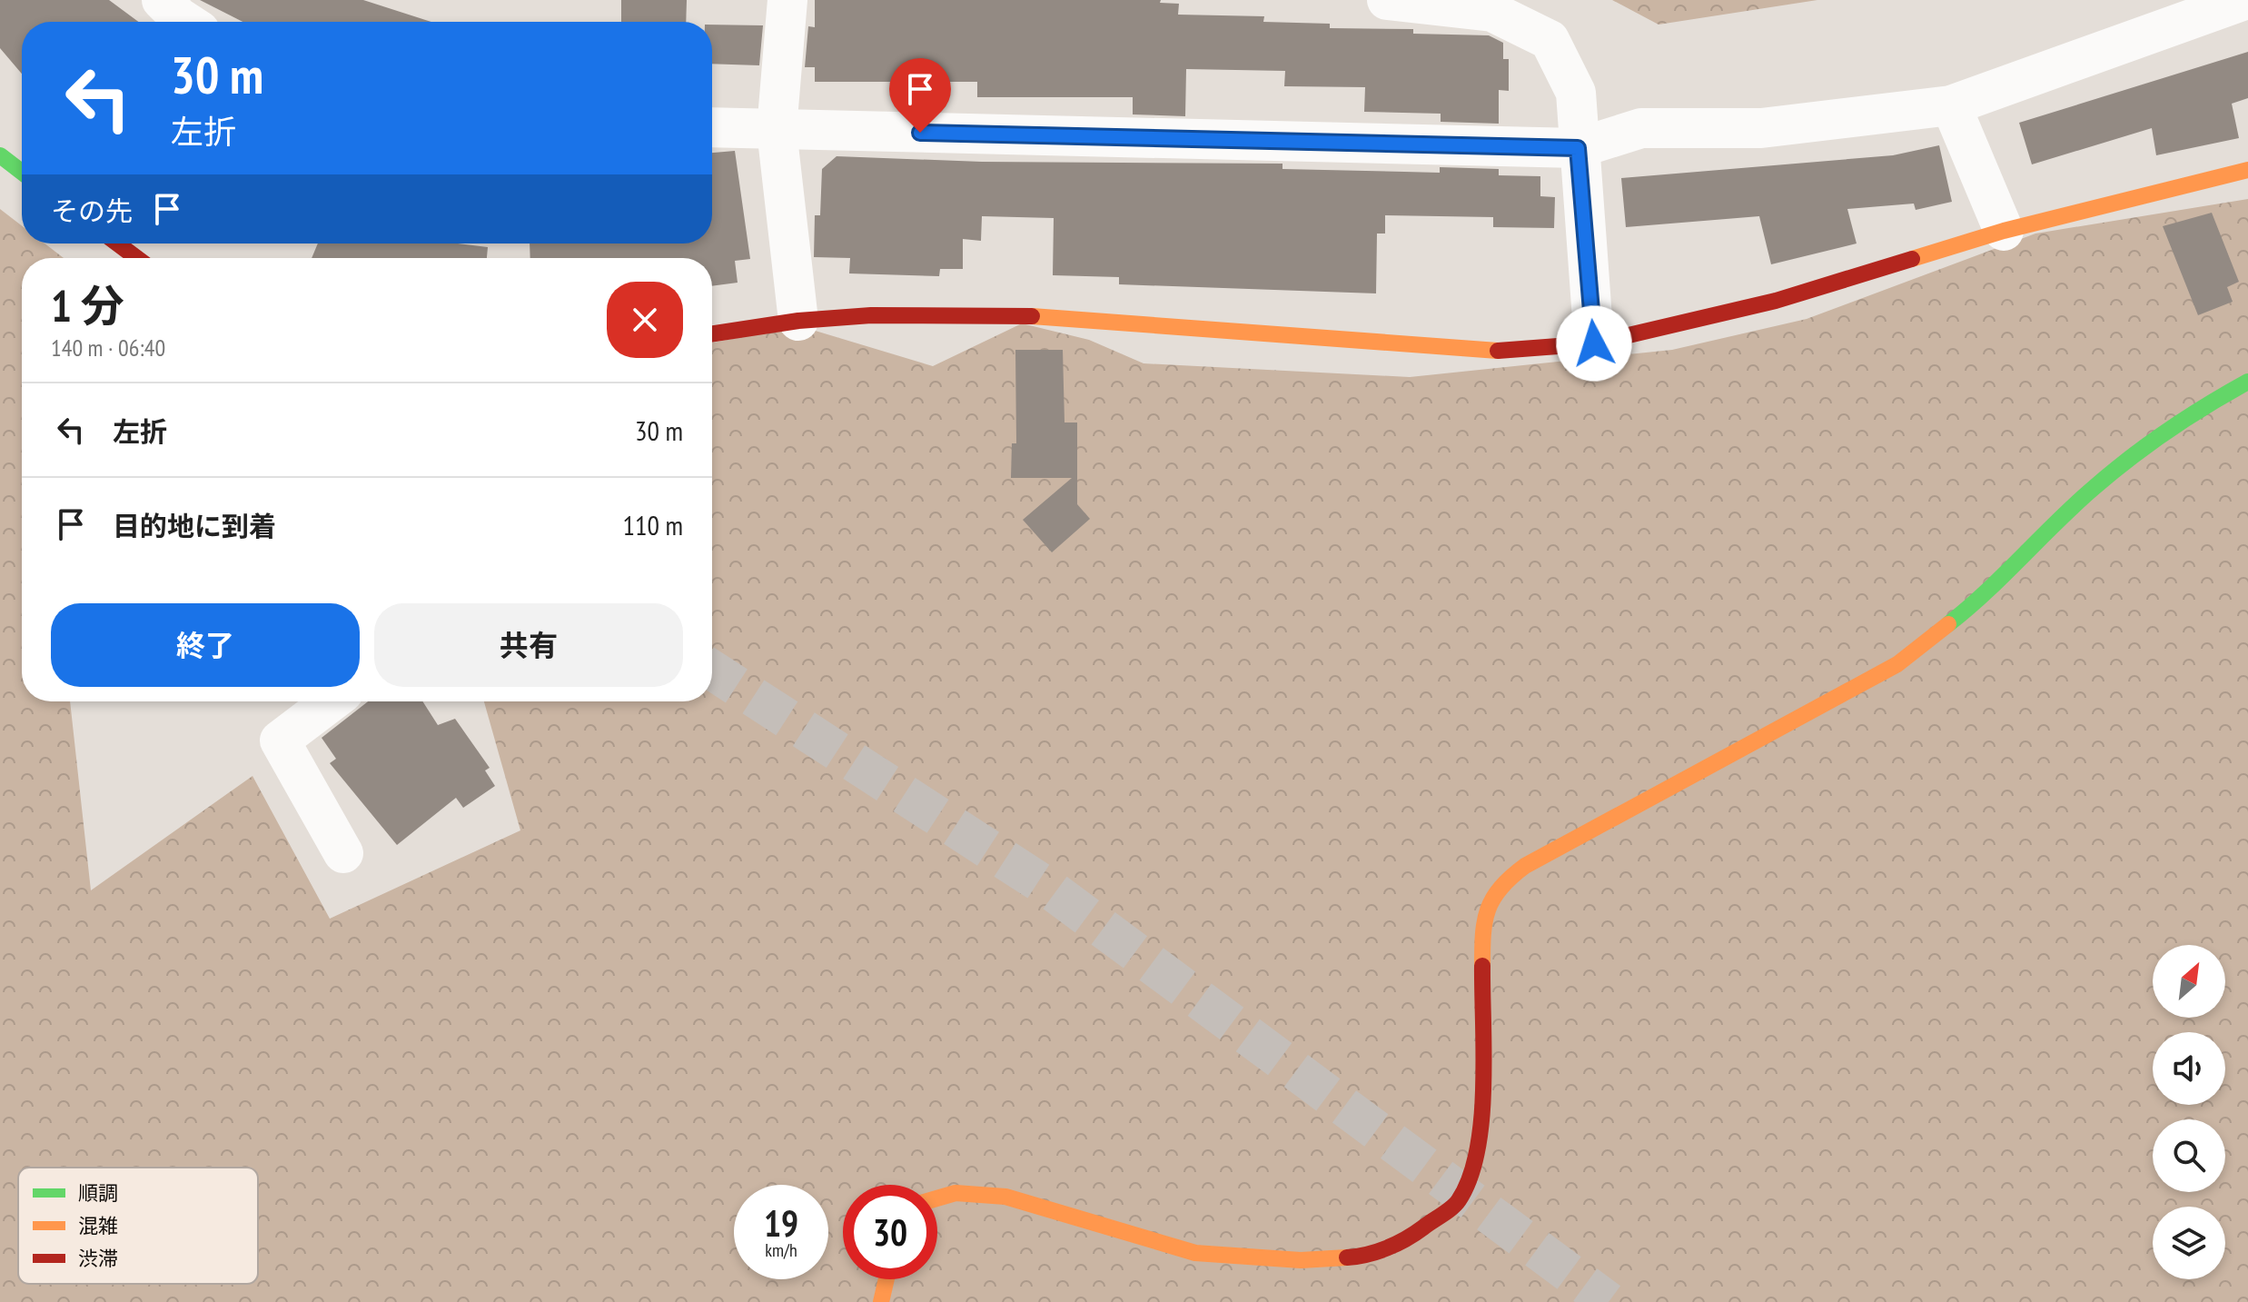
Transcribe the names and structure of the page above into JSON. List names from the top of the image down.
{
  "legend": ["順調", "混雑", "渋滞"],
  "north": "top right",
  "page": {
    "turn": ["30 m", "左折"],
    "then": "その先",
    "heading": ["1 分", "140 m · 06:40"],
    "list": [
      {
        "name": "左折",
        "value": "30 m"
      },
      {
        "name": "目的地に到着",
        "value": "110 m"
      }
    ],
    "buttons": ["終了", "共有"],
    "speed": "19 km/h",
    "limit": "30"
  }
}
